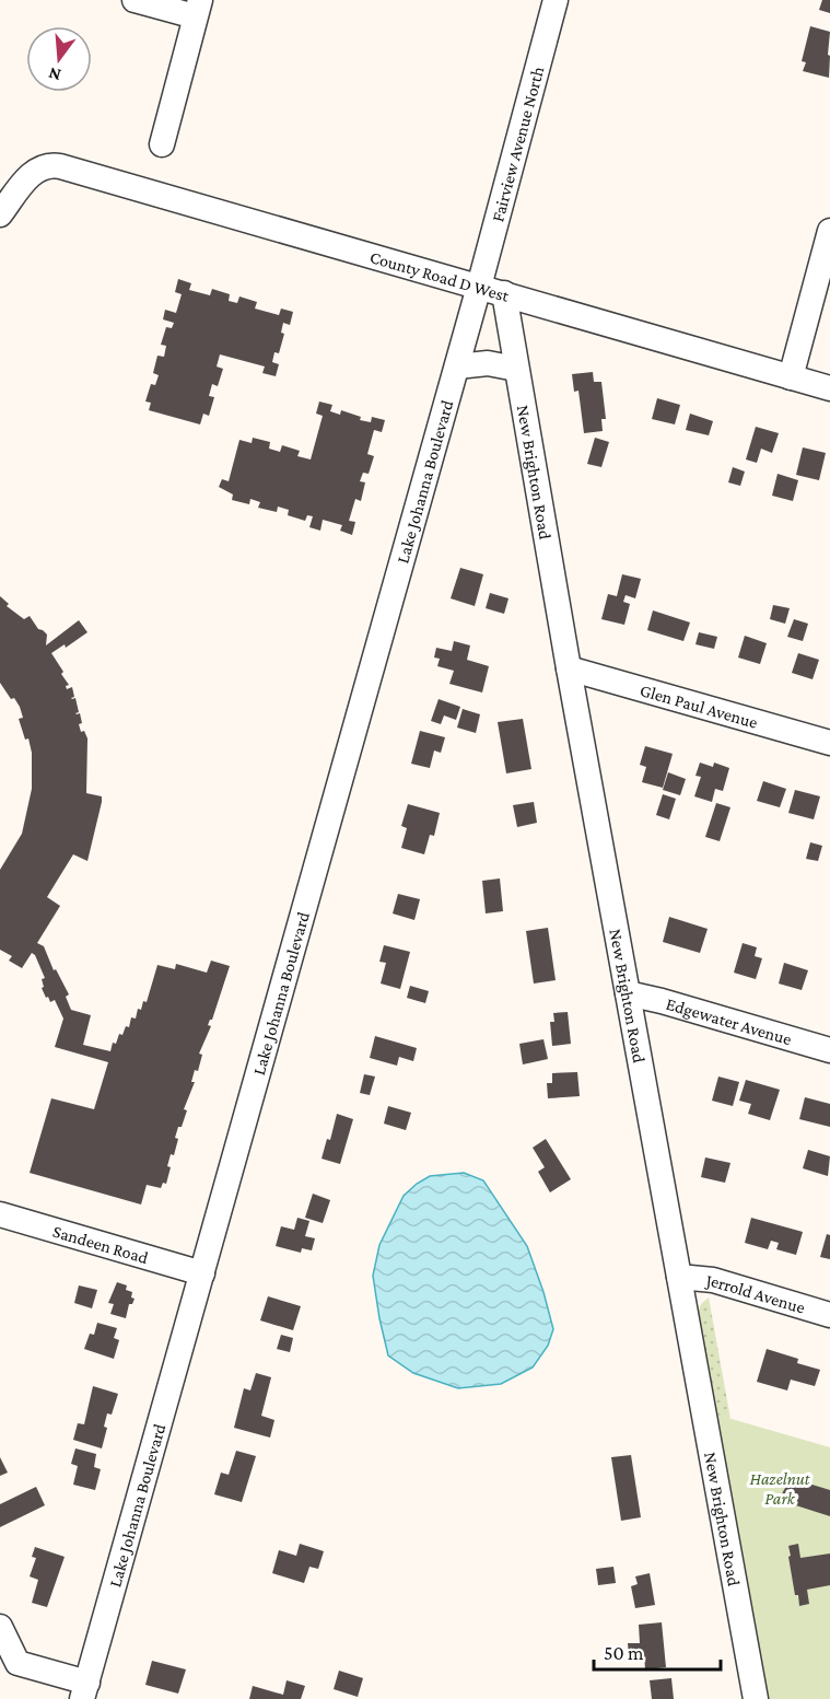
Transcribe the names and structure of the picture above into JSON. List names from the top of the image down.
{
  "streets": {
    "street": [
      "Fairview Avenue North",
      "County Road D West",
      "New Brighton Road",
      "Lake Johanna Boulevard",
      "Glen Paul Avenue",
      "Edgewater Avenue",
      "Sandeen Road",
      "Jerrold Avenue"
    ]
  },
  "crossings": [
    ["Fairview Avenue North", "County Road D West"],
    ["Fairview Avenue North", "Lake Johanna Boulevard"],
    ["County Road D West", "New Brighton Road"],
    ["County Road D West", "Lake Johanna Boulevard"],
    ["New Brighton Road", "Glen Paul Avenue"],
    ["New Brighton Road", "Edgewater Avenue"],
    ["New Brighton Road", "Jerrold Avenue"],
    ["Lake Johanna Boulevard", "Sandeen Road"]
  ],
  "parks": ["Hazelnut Park"],
  "scale_bar": "50 m",
  "north": "bottom"
}
